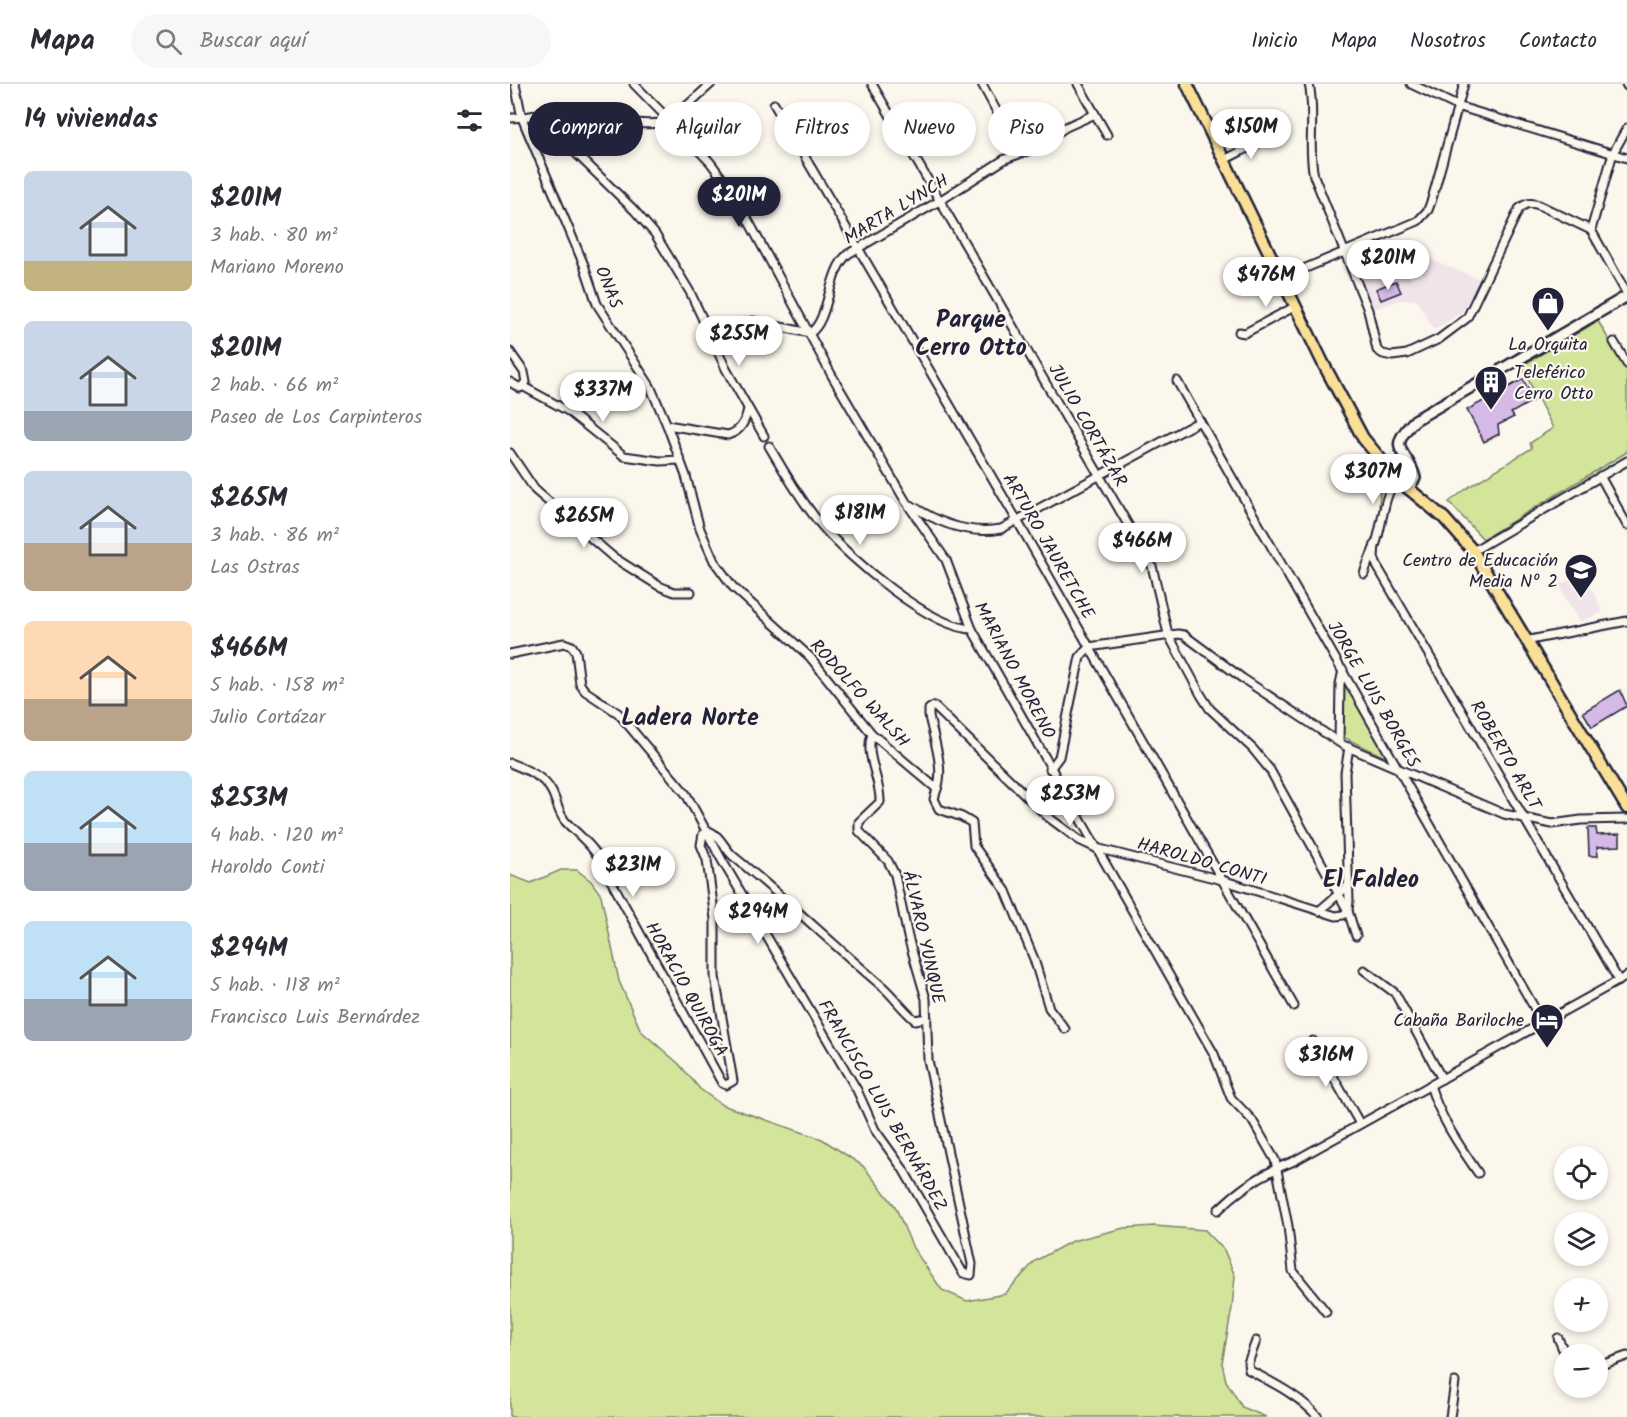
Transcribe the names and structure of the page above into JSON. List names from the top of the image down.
{
  "streets": {
    "street": [
      "MARTA LYNCH",
      "ONAS",
      "JULIO CORTÁZAR",
      "ARTURO JAURETCHE",
      "MARIANO MORENO",
      "RODOLFO WALSH",
      "JORGE LUIS BORGES",
      "ROBERTO ARLT",
      "HAROLDO CONTI",
      "ÁLVARO YUNQUE",
      "HORACIO QUIROGA",
      "FRANCISCO LUIS BERNÁRDEZ"
    ]
  },
  "crossings": [
    ["MARTA LYNCH", "JULIO CORTÁZAR"],
    ["MARTA LYNCH", "ARTURO JAURETCHE"],
    ["MARTA LYNCH", "MARIANO MORENO"],
    ["ONAS", "RODOLFO WALSH"],
    ["JULIO CORTÁZAR", "HAROLDO CONTI"],
    ["ARTURO JAURETCHE", "HAROLDO CONTI"],
    ["MARIANO MORENO", "HAROLDO CONTI"],
    ["RODOLFO WALSH", "HAROLDO CONTI"],
    ["RODOLFO WALSH", "ÁLVARO YUNQUE"],
    ["ÁLVARO YUNQUE", "FRANCISCO LUIS BERNÁRDEZ"],
    ["HORACIO QUIROGA", "FRANCISCO LUIS BERNÁRDEZ"]
  ],
  "districts": ["Parque Cerro Otto", "Ladera Norte", "El Faldeo"],
  "places": {
    "shop": ["La Orquita"],
    "building": ["Teleférico Cerro Otto"],
    "school or university": ["Centro de Educación Media Nº 2"],
    "hotel": ["Cabaña Bariloche"]
  },
  "page": {
    "header": "Mapa",
    "search": "Buscar aquí",
    "nav": [
      "Inicio",
      "Mapa",
      "Nosotros",
      "Contacto"
    ],
    "heading": "14 viviendas",
    "chip": [
      "Comprar",
      "Alquilar",
      "Filtros",
      "Nuevo",
      "Piso"
    ],
    "price": [
      "$150M",
      "$201M",
      "$201M",
      "$476M",
      "$255M",
      "$337M",
      "$307M",
      "$181M",
      "$265M",
      "$466M",
      "$253M",
      "$231M",
      "$294M",
      "$316M"
    ],
    "list": [
      {
        "name": "$201M",
        "note": "3 hab. · 80 m² · Mariano Moreno"
      },
      {
        "name": "$201M",
        "note": "2 hab. · 66 m² · Paseo de Los Carpinteros"
      },
      {
        "name": "$265M",
        "note": "3 hab. · 86 m² · Las Ostras"
      },
      {
        "name": "$466M",
        "note": "5 hab. · 158 m² · Julio Cortázar"
      },
      {
        "name": "$253M",
        "note": "4 hab. · 120 m² · Haroldo Conti"
      },
      {
        "name": "$294M",
        "note": "5 hab. · 118 m² · Francisco Luis Bernárdez"
      }
    ],
    "map_buttons": ["+", "−"]
  }
}
